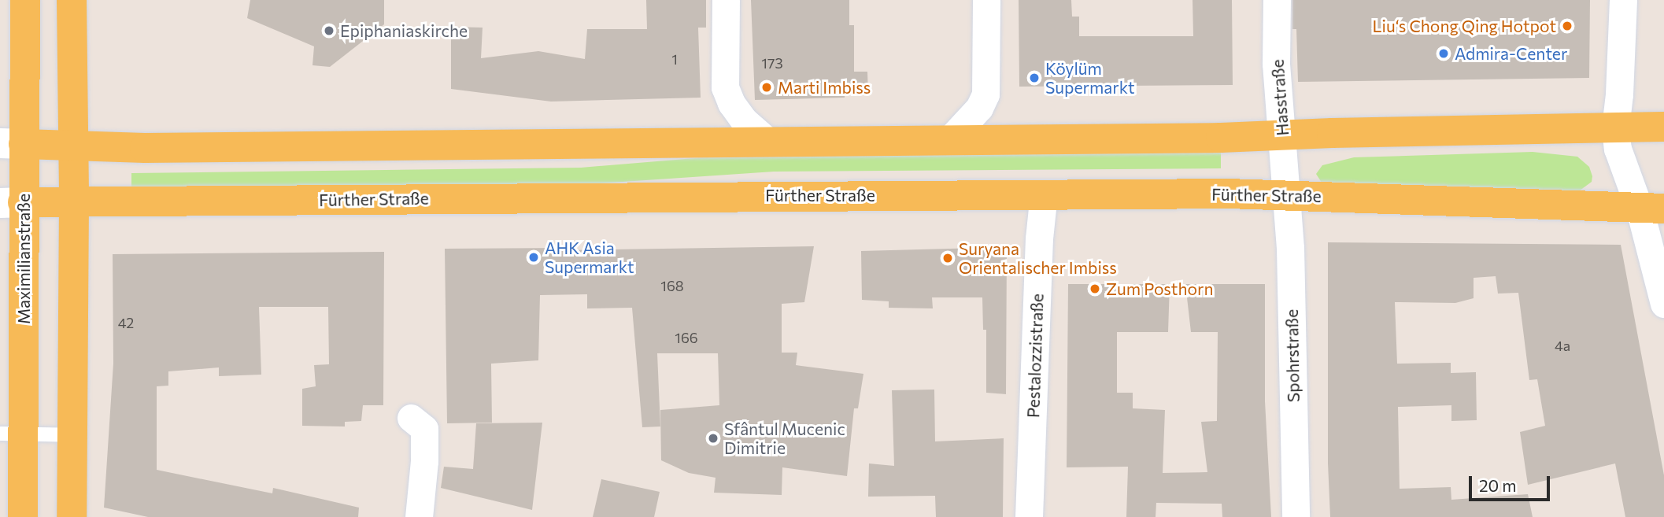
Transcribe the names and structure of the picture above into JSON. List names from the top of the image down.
{
  "streets": {
    "main road": ["Fürther Straße", "Maximilianstraße"],
    "street": ["Hasstraße", "Pestalozzistraße", "Spohrstraße"]
  },
  "crossings": [
    ["Hasstraße", "Fürther Straße"],
    ["Hasstraße", "Spohrstraße"],
    ["Fürther Straße", "Maximilianstraße"],
    ["Fürther Straße", "Pestalozzistraße"],
    ["Fürther Straße", "Spohrstraße"]
  ],
  "places": [
    "Liu‘s Chong Qing Hotpot",
    "Epiphaniaskirche",
    "Admira-Center",
    "Köylüm Supermarkt",
    "Marti Imbiss",
    "AHK Asia Supermarkt",
    "Suryana Orientalischer Imbiss",
    "Zum Posthorn",
    "Sfântul Mucenic Dimitrie"
  ],
  "house_numbers": [
    "1",
    "173",
    "168",
    "42",
    "166",
    "4a"
  ],
  "scale_bar": "20 m"
}
